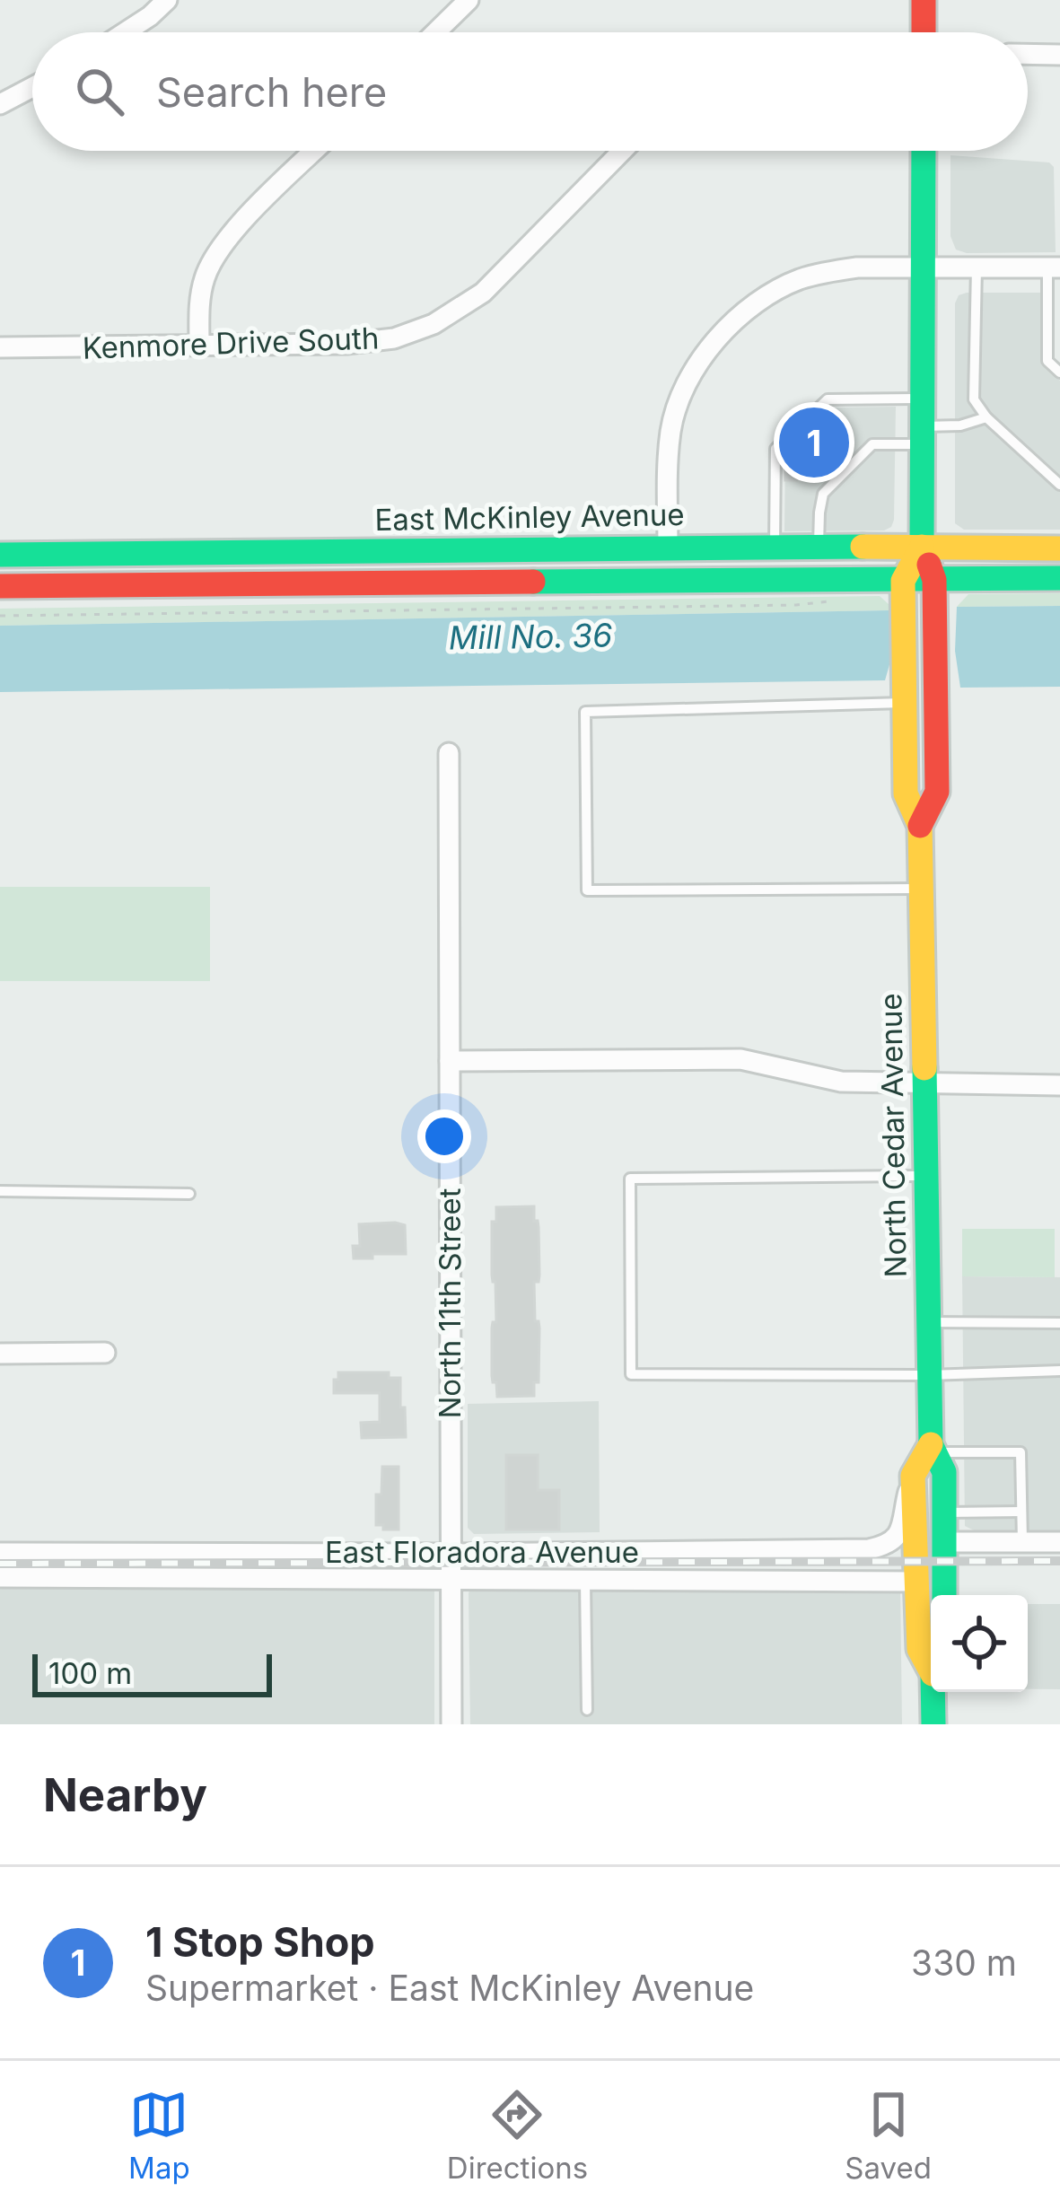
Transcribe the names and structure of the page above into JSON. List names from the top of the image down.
{
  "streets": {
    "main road": ["East McKinley Avenue", "North Cedar Avenue"],
    "street": ["Kenmore Drive South", "North 11th Street", "East Floradora Avenue"]
  },
  "crossings": [
    ["East McKinley Avenue", "North Cedar Avenue"],
    ["North Cedar Avenue", "East Floradora Avenue"],
    ["North 11th Street", "East Floradora Avenue"]
  ],
  "water": ["Mill No. 36"],
  "scale_bar": "100 m",
  "page": {
    "search": "Search here",
    "pins": "1",
    "scale": "100 m",
    "heading": "Nearby",
    "list": [
      {
        "mark": "1",
        "name": "1 Stop Shop",
        "note": "Supermarket · East McKinley Avenue",
        "value": "330 m"
      }
    ],
    "nav": ["Map", "Directions", "Saved"]
  }
}
